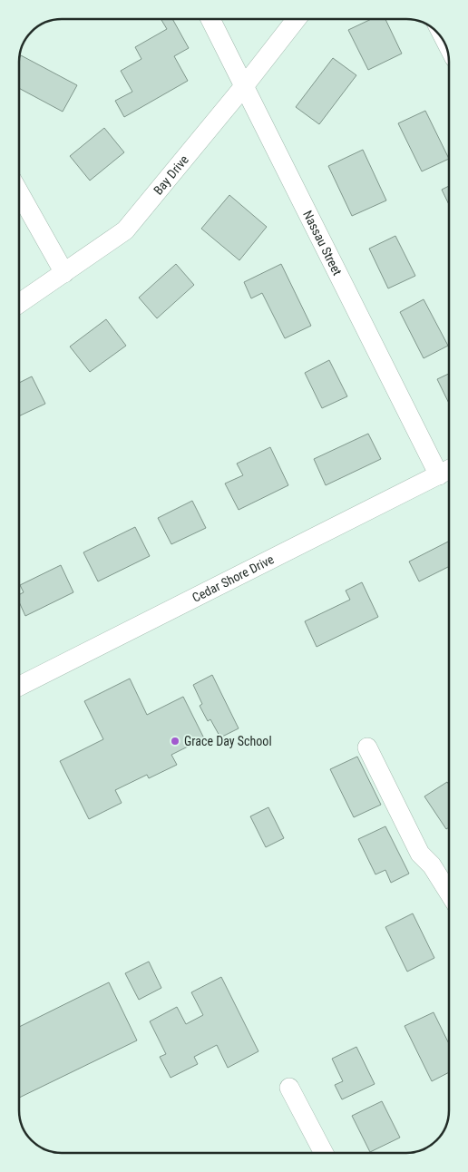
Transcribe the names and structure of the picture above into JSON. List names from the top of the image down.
{
  "streets": {
    "street": ["Bay Drive", "Nassau Street", "Cedar Shore Drive"]
  },
  "crossings": [
    ["Bay Drive", "Nassau Street"],
    ["Nassau Street", "Cedar Shore Drive"]
  ],
  "places": ["Grace Day School"]
}
